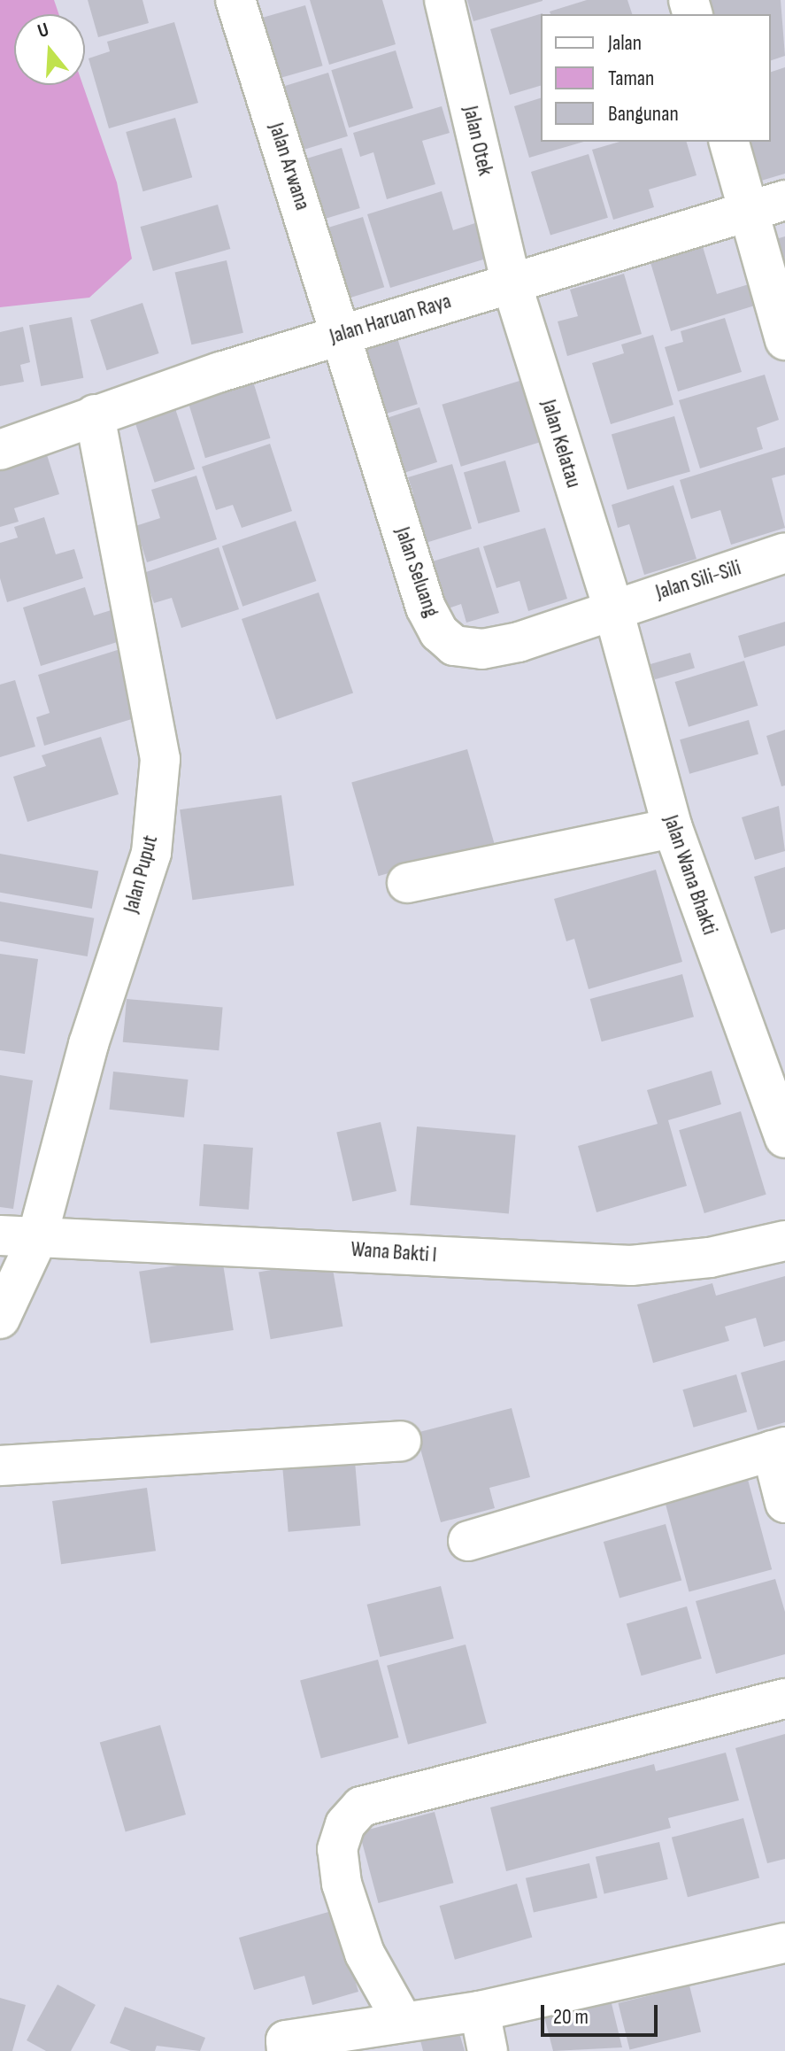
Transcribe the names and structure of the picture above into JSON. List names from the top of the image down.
{
  "streets": {
    "street": [
      "Jalan Otek",
      "Jalan Arwana",
      "Jalan Haruan Raya",
      "Jalan Kelatau",
      "Jalan Seluang",
      "Jalan Sili-Sili",
      "Jalan Puput",
      "Jalan Wana Bhakti",
      "Wana Bakti I"
    ]
  },
  "crossings": [
    ["Jalan Otek", "Jalan Haruan Raya"],
    ["Jalan Otek", "Jalan Kelatau"],
    ["Jalan Arwana", "Jalan Haruan Raya"],
    ["Jalan Arwana", "Jalan Seluang"],
    ["Jalan Haruan Raya", "Jalan Kelatau"],
    ["Jalan Haruan Raya", "Jalan Seluang"],
    ["Jalan Haruan Raya", "Jalan Puput"],
    ["Jalan Kelatau", "Jalan Seluang"],
    ["Jalan Kelatau", "Jalan Sili-Sili"],
    ["Jalan Kelatau", "Jalan Wana Bhakti"],
    ["Jalan Seluang", "Jalan Sili-Sili"],
    ["Jalan Seluang", "Jalan Wana Bhakti"],
    ["Jalan Sili-Sili", "Jalan Wana Bhakti"],
    ["Jalan Puput", "Wana Bakti I"]
  ],
  "legend": ["Jalan", "Taman", "Bangunan"],
  "scale_bar": "20 m",
  "north": "top"
}
